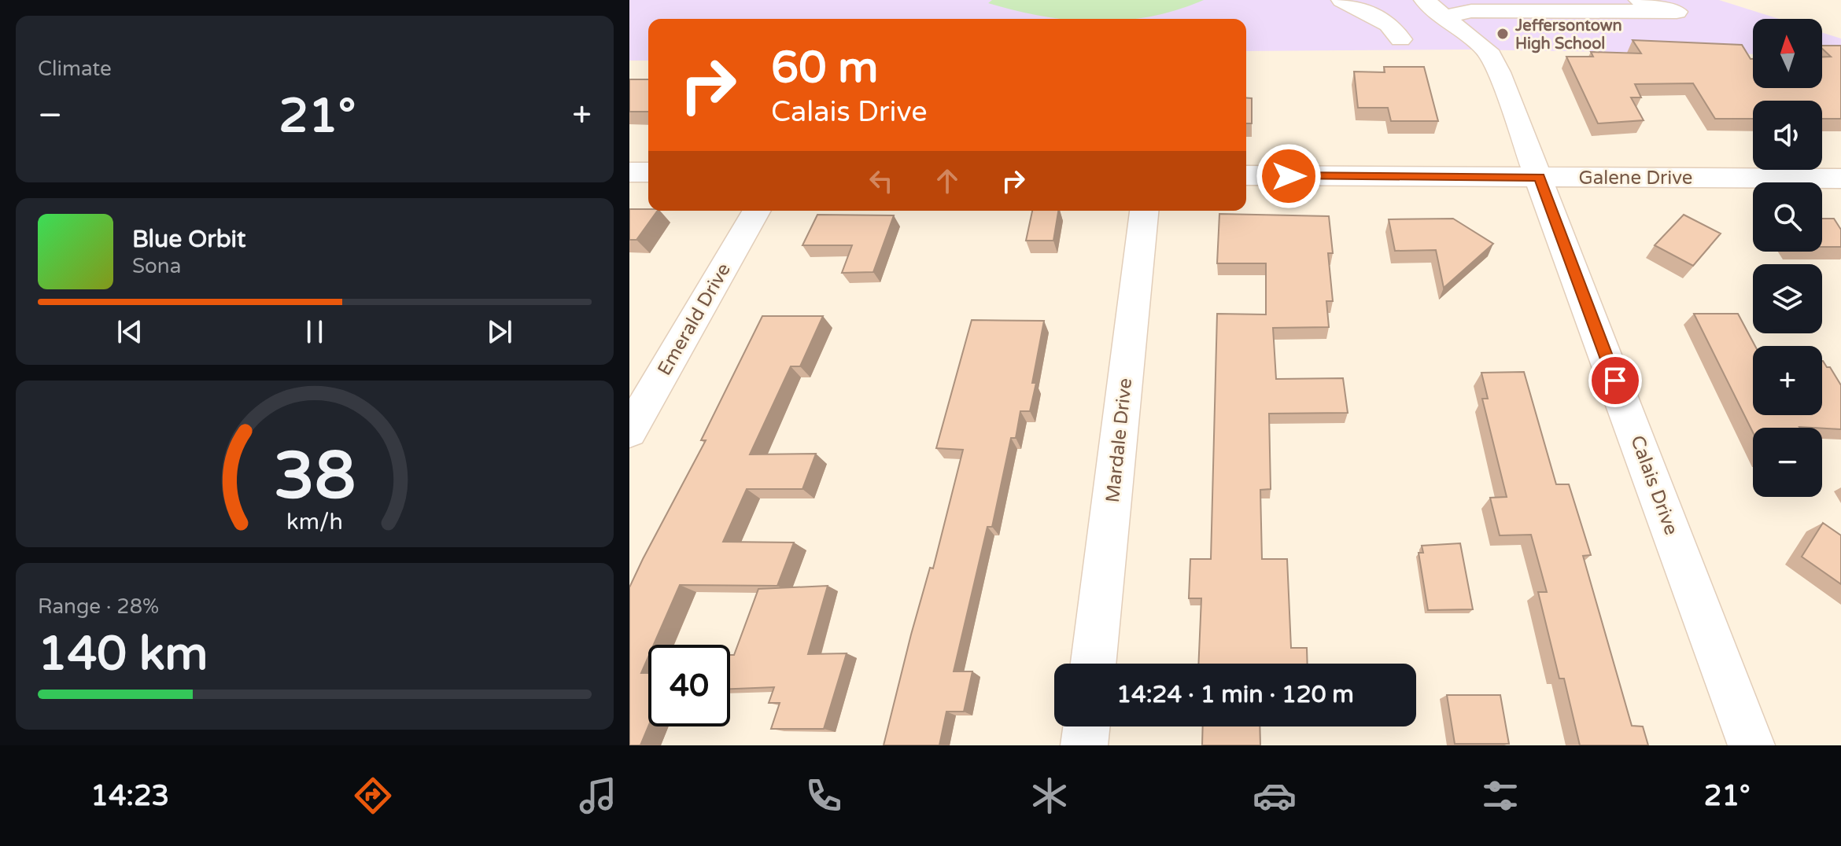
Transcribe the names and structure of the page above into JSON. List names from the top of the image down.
{
  "streets": {
    "street": [
      "Galene Drive",
      "Emerald Drive",
      "Mardale Drive",
      "Calais Drive"
    ]
  },
  "crossings": [
    ["Galene Drive", "Calais Drive"]
  ],
  "places": ["Jeffersontown High School"],
  "north": "top",
  "page": {
    "tile": [
      "Climate",
      ["Range · 28%", "140 km"]
    ],
    "map_buttons": ["+", "−"],
    "turn": ["60 m", "Calais Drive"],
    "heat": ["−", "21°", "+"],
    "song": ["Blue Orbit", "Sona"],
    "limit": "40",
    "trip": "14:24 · 1 min · 120 m",
    "tabs": ["14:23", "21°"],
    "gauge": ["38", "km/h"]
  }
}
